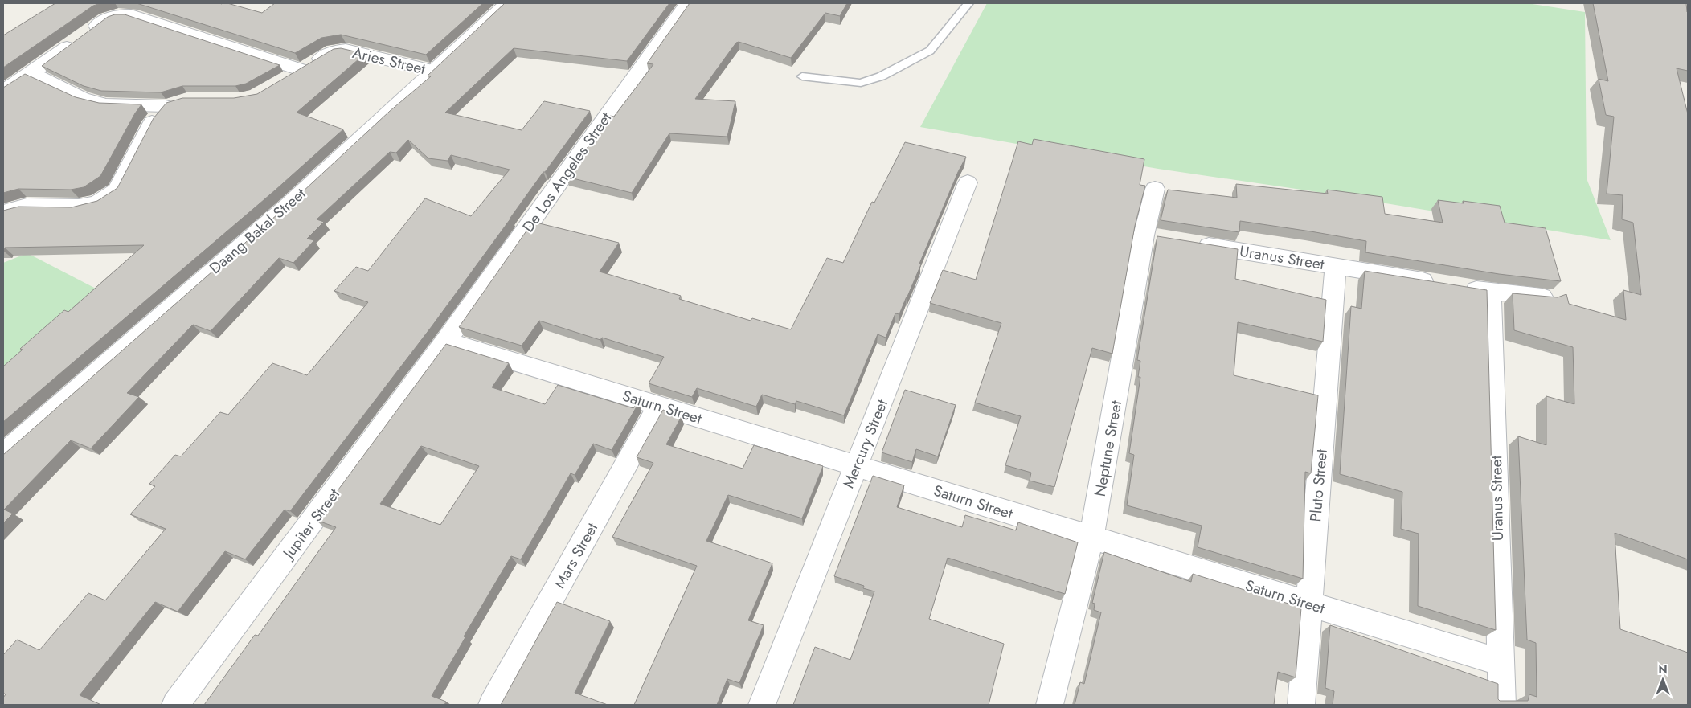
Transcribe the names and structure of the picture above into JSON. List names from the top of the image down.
{
  "streets": {
    "street": [
      "Aries Street",
      "De Los Angeles Street",
      "Daang Bakal Street",
      "Uranus Street",
      "Saturn Street",
      "Mercury Street",
      "Neptune Street",
      "Pluto Street",
      "Jupiter Street",
      "Mars Street"
    ]
  },
  "crossings": [
    ["Aries Street", "Daang Bakal Street"],
    ["De Los Angeles Street", "Saturn Street"],
    ["De Los Angeles Street", "Jupiter Street"],
    ["Uranus Street", "Saturn Street"],
    ["Uranus Street", "Pluto Street"],
    ["Saturn Street", "Mercury Street"],
    ["Saturn Street", "Neptune Street"],
    ["Saturn Street", "Pluto Street"],
    ["Saturn Street", "Jupiter Street"],
    ["Saturn Street", "Mars Street"]
  ],
  "north": "top"
}
